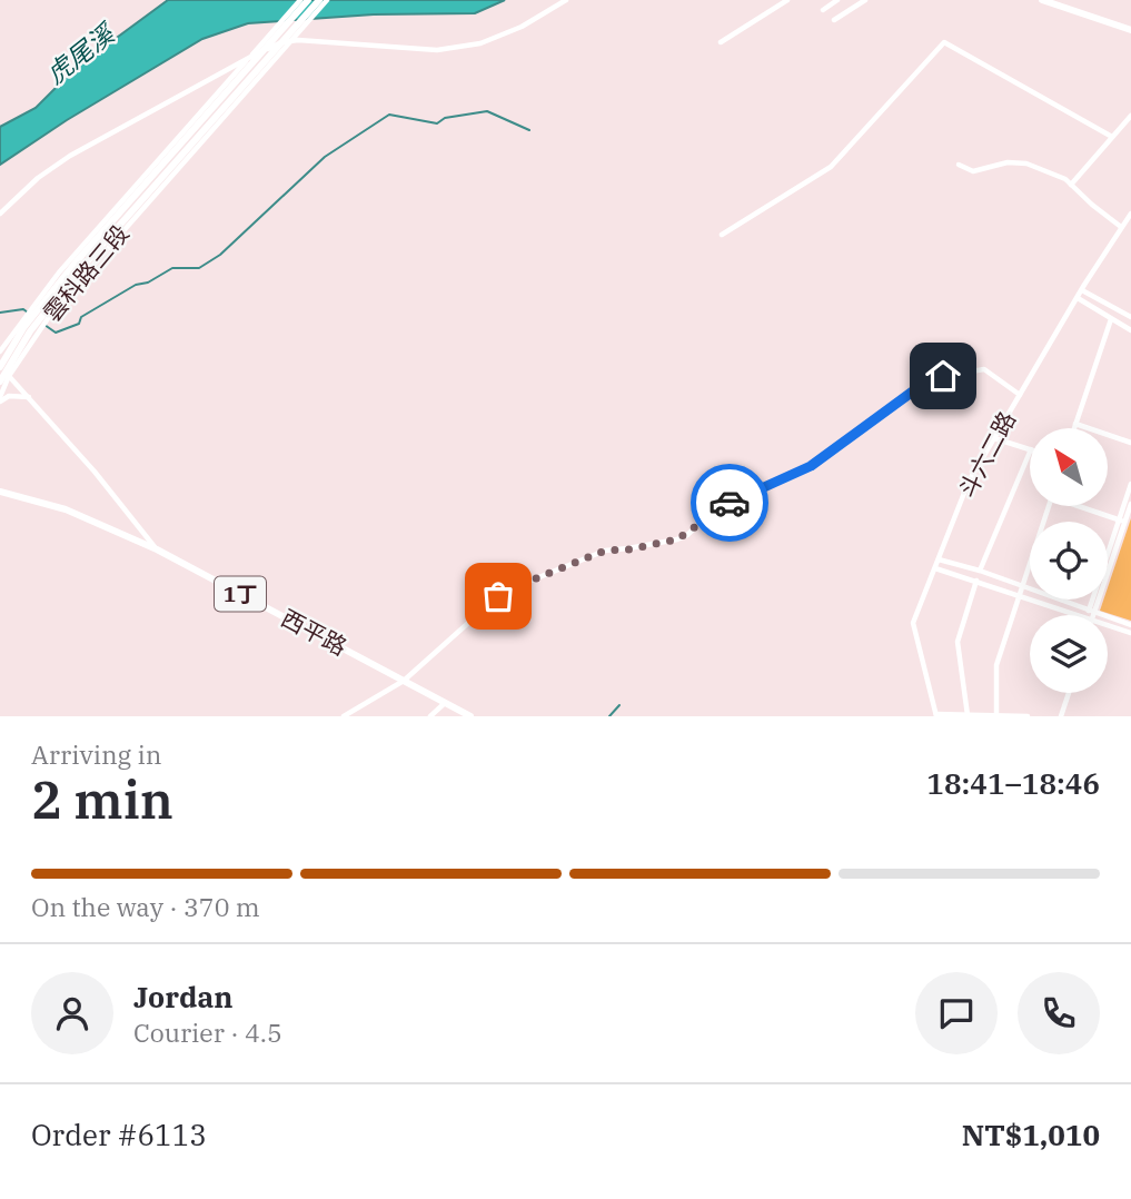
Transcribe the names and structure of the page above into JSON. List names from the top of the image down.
{
  "streets": {
    "main road": ["雲科路三段", "1丁", "西平路"],
    "street": ["斗六二路"]
  },
  "crossings": [
    ["雲科路三段", "西平路"]
  ],
  "water": ["虎尾溪"],
  "north": "top left",
  "page": {
    "heading": ["2 min", "Arriving in", "18:41–18:46"],
    "panel": [
      "Jordan",
      "Courier · 4.5",
      "Order #6113",
      "NT$1,010"
    ],
    "bar": "On the way · 370 m"
  }
}
